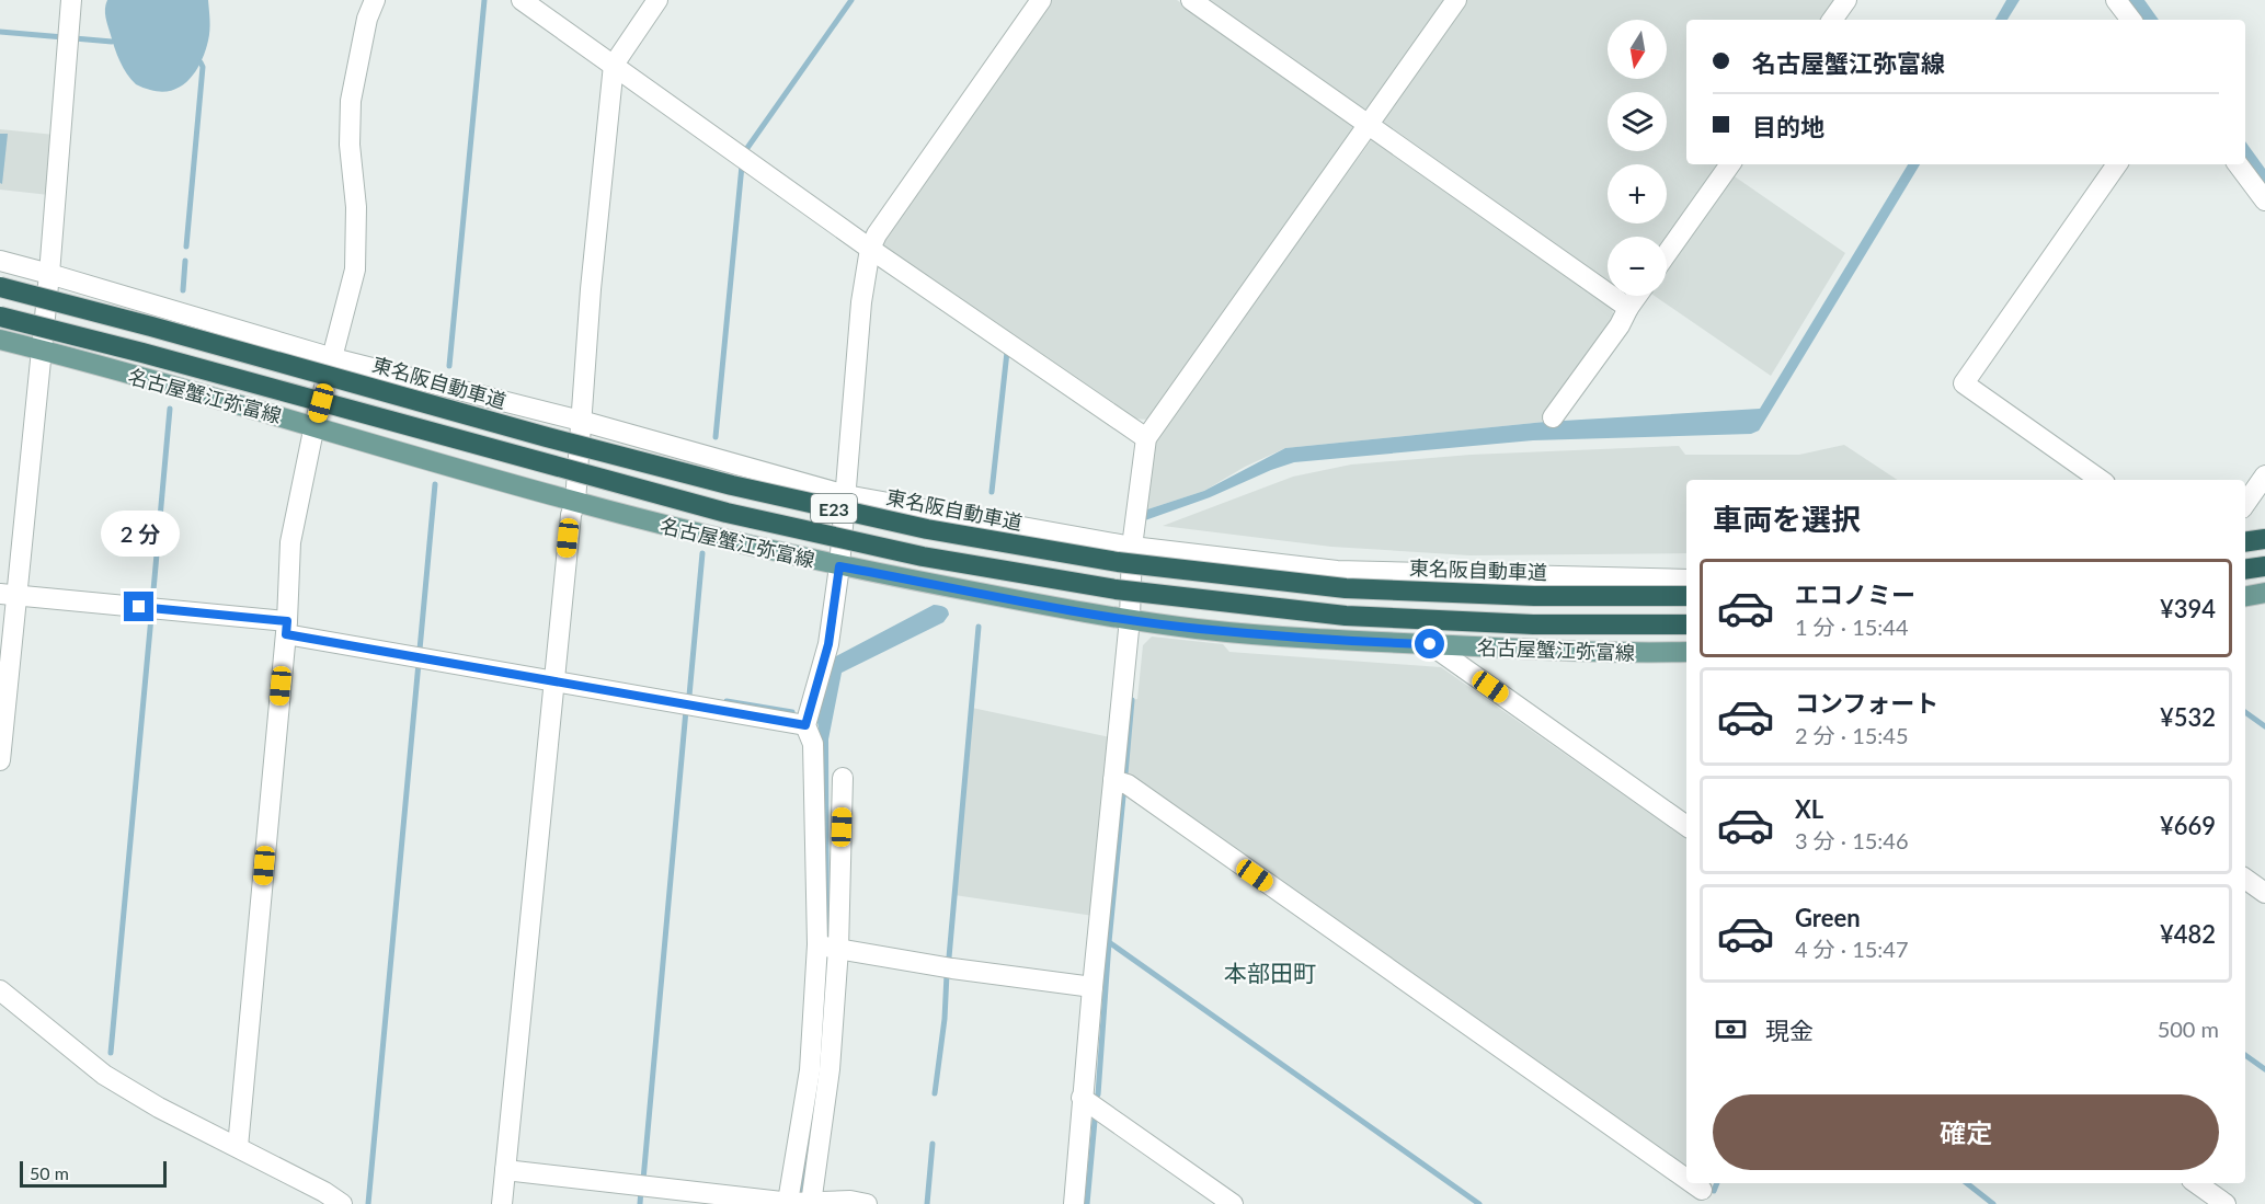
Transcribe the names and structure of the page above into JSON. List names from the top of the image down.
{
  "streets": {
    "highway": ["東名阪自動車道", "E23"],
    "main road": ["名古屋蟹江弥富線"]
  },
  "districts": ["本部田町"],
  "scale_bar": "50 m",
  "north": "bottom",
  "page": {
    "map_buttons": ["+", "−"],
    "banner": ["名古屋蟹江弥富線", "目的地"],
    "heading": "車両を選択",
    "bubble": "2 分",
    "list": [
      {
        "name": "エコノミー",
        "note": "1 分 · 15:44",
        "value": "¥394"
      },
      {
        "name": "コンフォート",
        "note": "2 分 · 15:45",
        "value": "¥532"
      },
      {
        "name": "XL",
        "note": "3 分 · 15:46",
        "value": "¥669"
      },
      {
        "name": "Green",
        "note": "4 分 · 15:47",
        "value": "¥482"
      }
    ],
    "pay": ["現金", "500 m"],
    "buttons": "確定",
    "scale": "50 m"
  }
}
